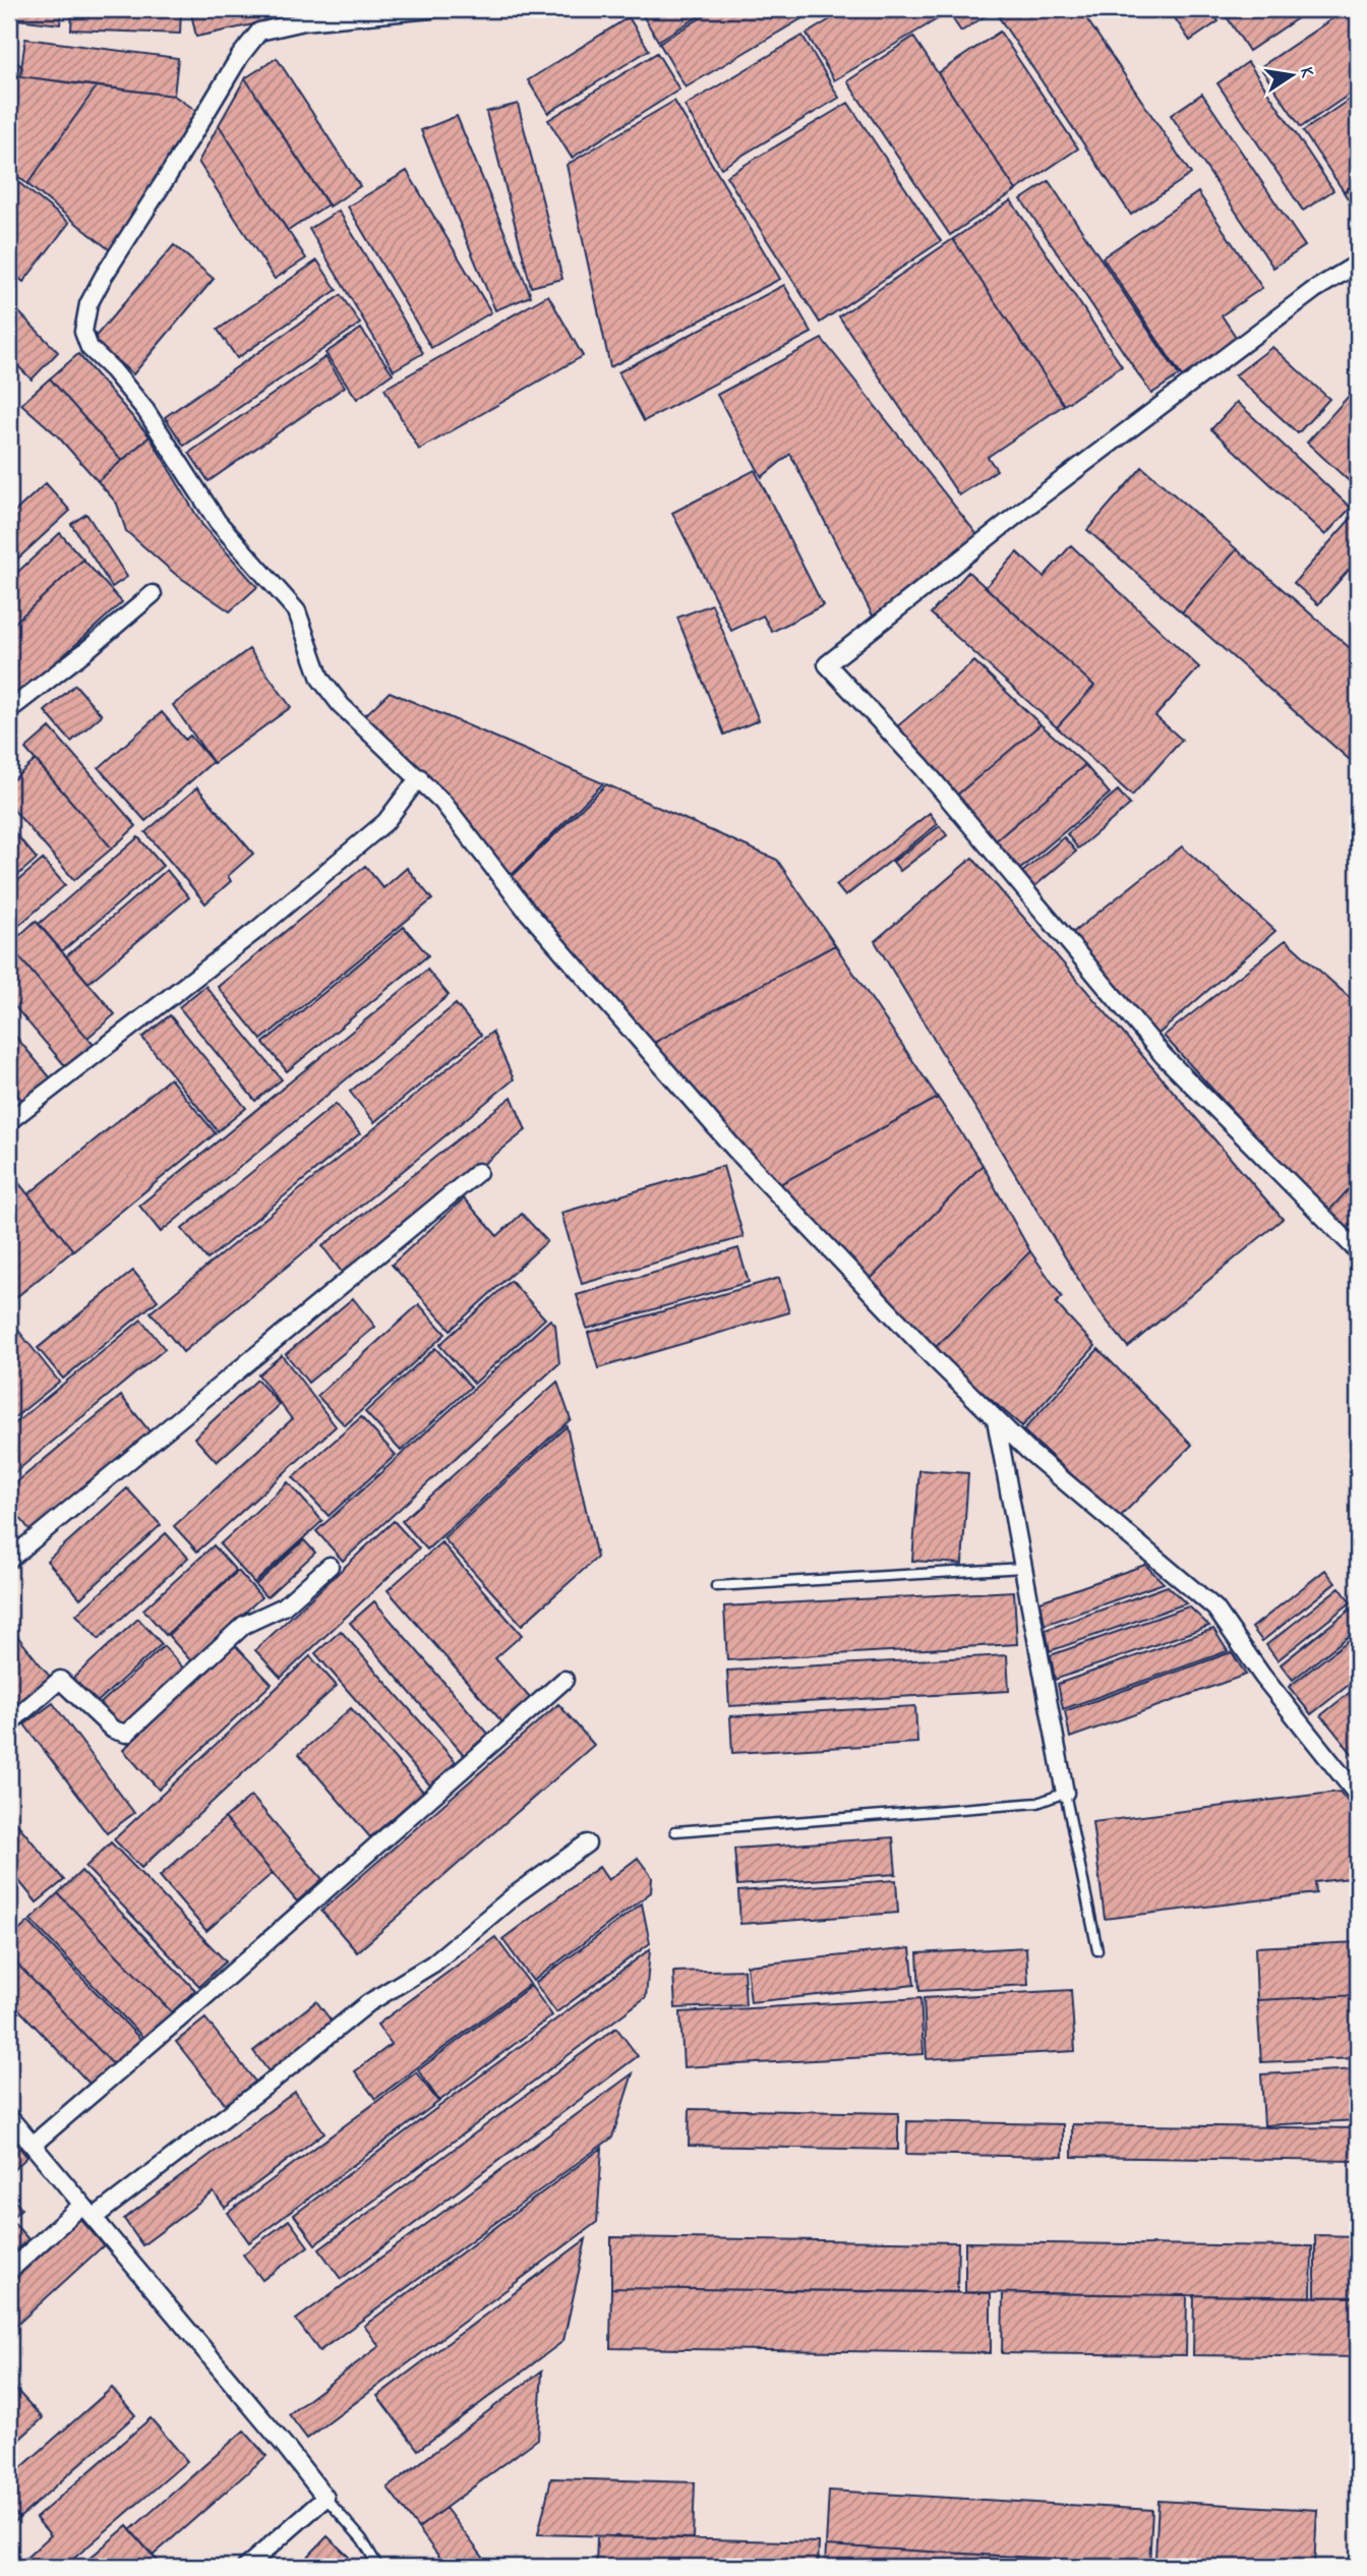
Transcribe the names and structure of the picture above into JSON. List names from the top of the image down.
{
  "north": "right"
}
